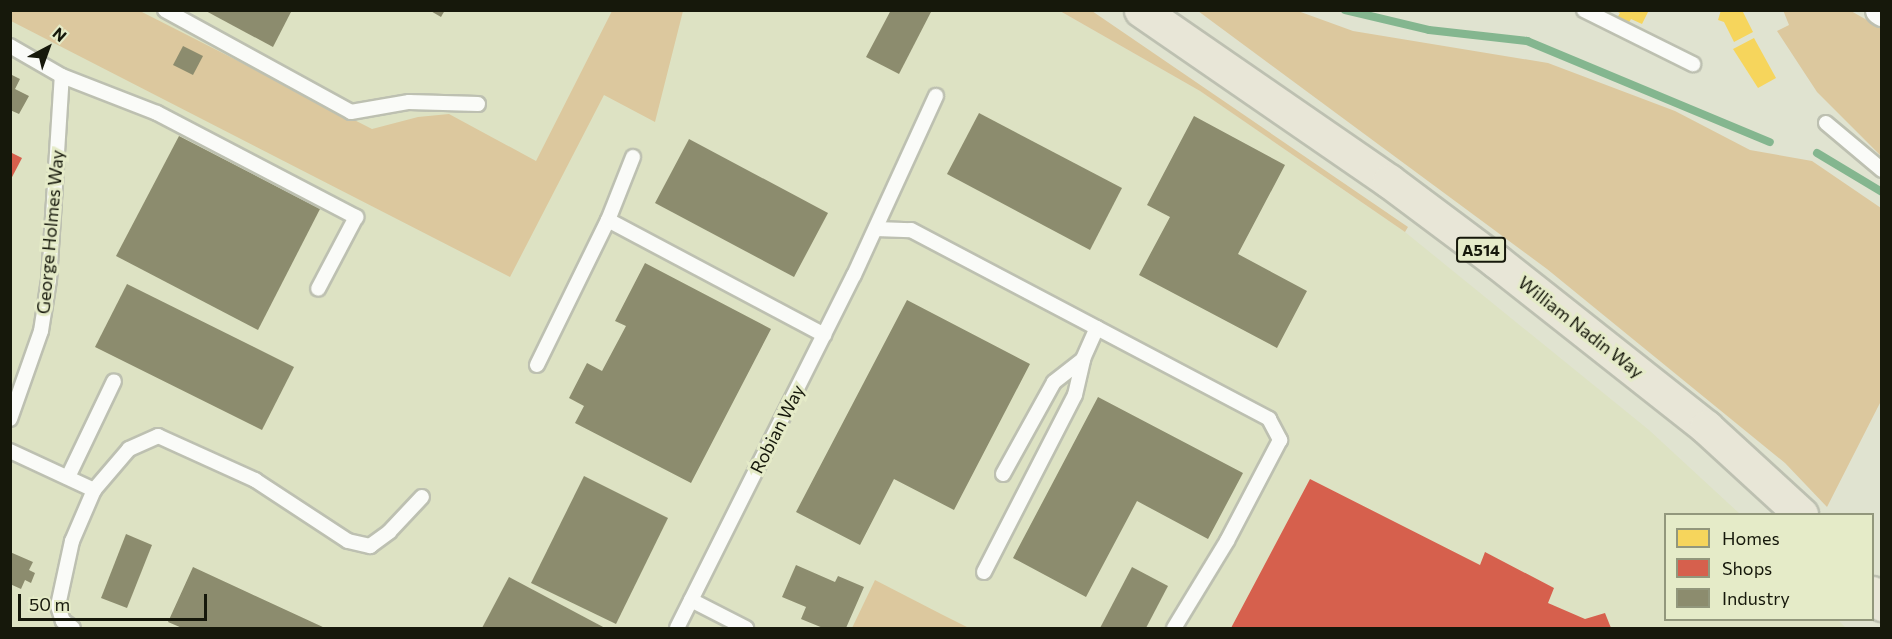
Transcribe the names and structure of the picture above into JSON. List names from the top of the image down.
{
  "streets": {
    "main road": ["A514", "William Nadin Way"],
    "lane": ["George Holmes Way", "Robian Way"]
  },
  "legend": ["Homes", "Shops", "Industry"],
  "scale_bar": "50 m",
  "north": "top right"
}
